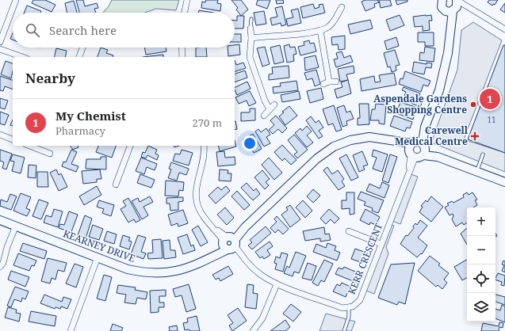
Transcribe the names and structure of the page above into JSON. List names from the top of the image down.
{
  "streets": {
    "street": ["KEARNEY DRIVE", "KERR CRESCENT"]
  },
  "crossings": [
    ["KEARNEY DRIVE", "KERR CRESCENT"]
  ],
  "places": {
    "other": ["Aspendale Gardens Shopping Centre"],
    "health": ["Carewell Medical Centre"]
  },
  "house_numbers": ["11"],
  "page": {
    "search": "Search here",
    "heading": "Nearby",
    "pins": "1",
    "list": [
      {
        "mark": "1",
        "name": "My Chemist",
        "note": "Pharmacy",
        "value": "270 m"
      }
    ],
    "map_buttons": ["+", "−"]
  }
}
